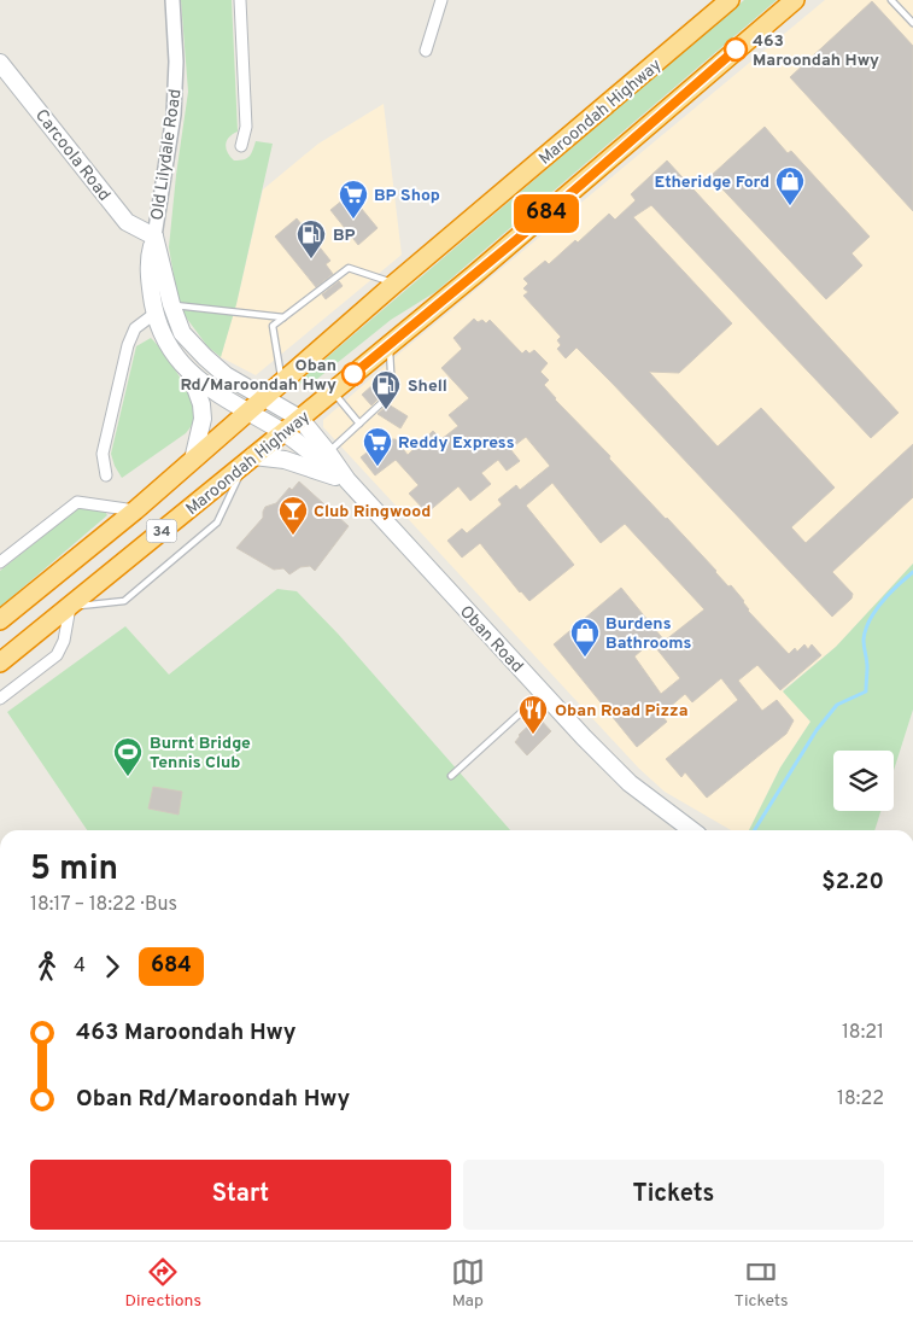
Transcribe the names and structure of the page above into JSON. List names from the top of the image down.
{
  "streets": {
    "highway": ["Maroondah Highway", "34"],
    "main road": ["Carcoola Road", "Old Lilydale Road", "Oban Road"]
  },
  "crossings": [
    ["Maroondah Highway", "Old Lilydale Road"],
    ["Maroondah Highway", "Oban Road"],
    ["Carcoola Road", "Old Lilydale Road"],
    ["Old Lilydale Road", "Oban Road"]
  ],
  "places": {
    "other": ["463 Maroondah Hwy", "Oban Rd/Maroondah Hwy"],
    "shop": ["Etheridge Ford", "Burdens Bathrooms"],
    "supermarket": ["BP Shop", "Reddy Express"],
    "fuel station": ["BP", "Shell"],
    "bar": ["Club Ringwood"],
    "restaurant": ["Oban Road Pizza"],
    "sports": ["Burnt Bridge Tennis Club"]
  },
  "lines": ["bus line 684"],
  "page": {
    "on_map": "684",
    "heading": ["5 min", "18:17 – 18:22 · Bus", "$2.20"],
    "legs": ["4", "684"],
    "list": [
      {
        "name": "463 Maroondah Hwy",
        "value": "18:21"
      },
      {
        "name": "Oban Rd/Maroondah Hwy",
        "value": "18:22"
      }
    ],
    "buttons": ["Start", "Tickets"],
    "tabs": ["Directions", "Map", "Tickets"]
  }
}
